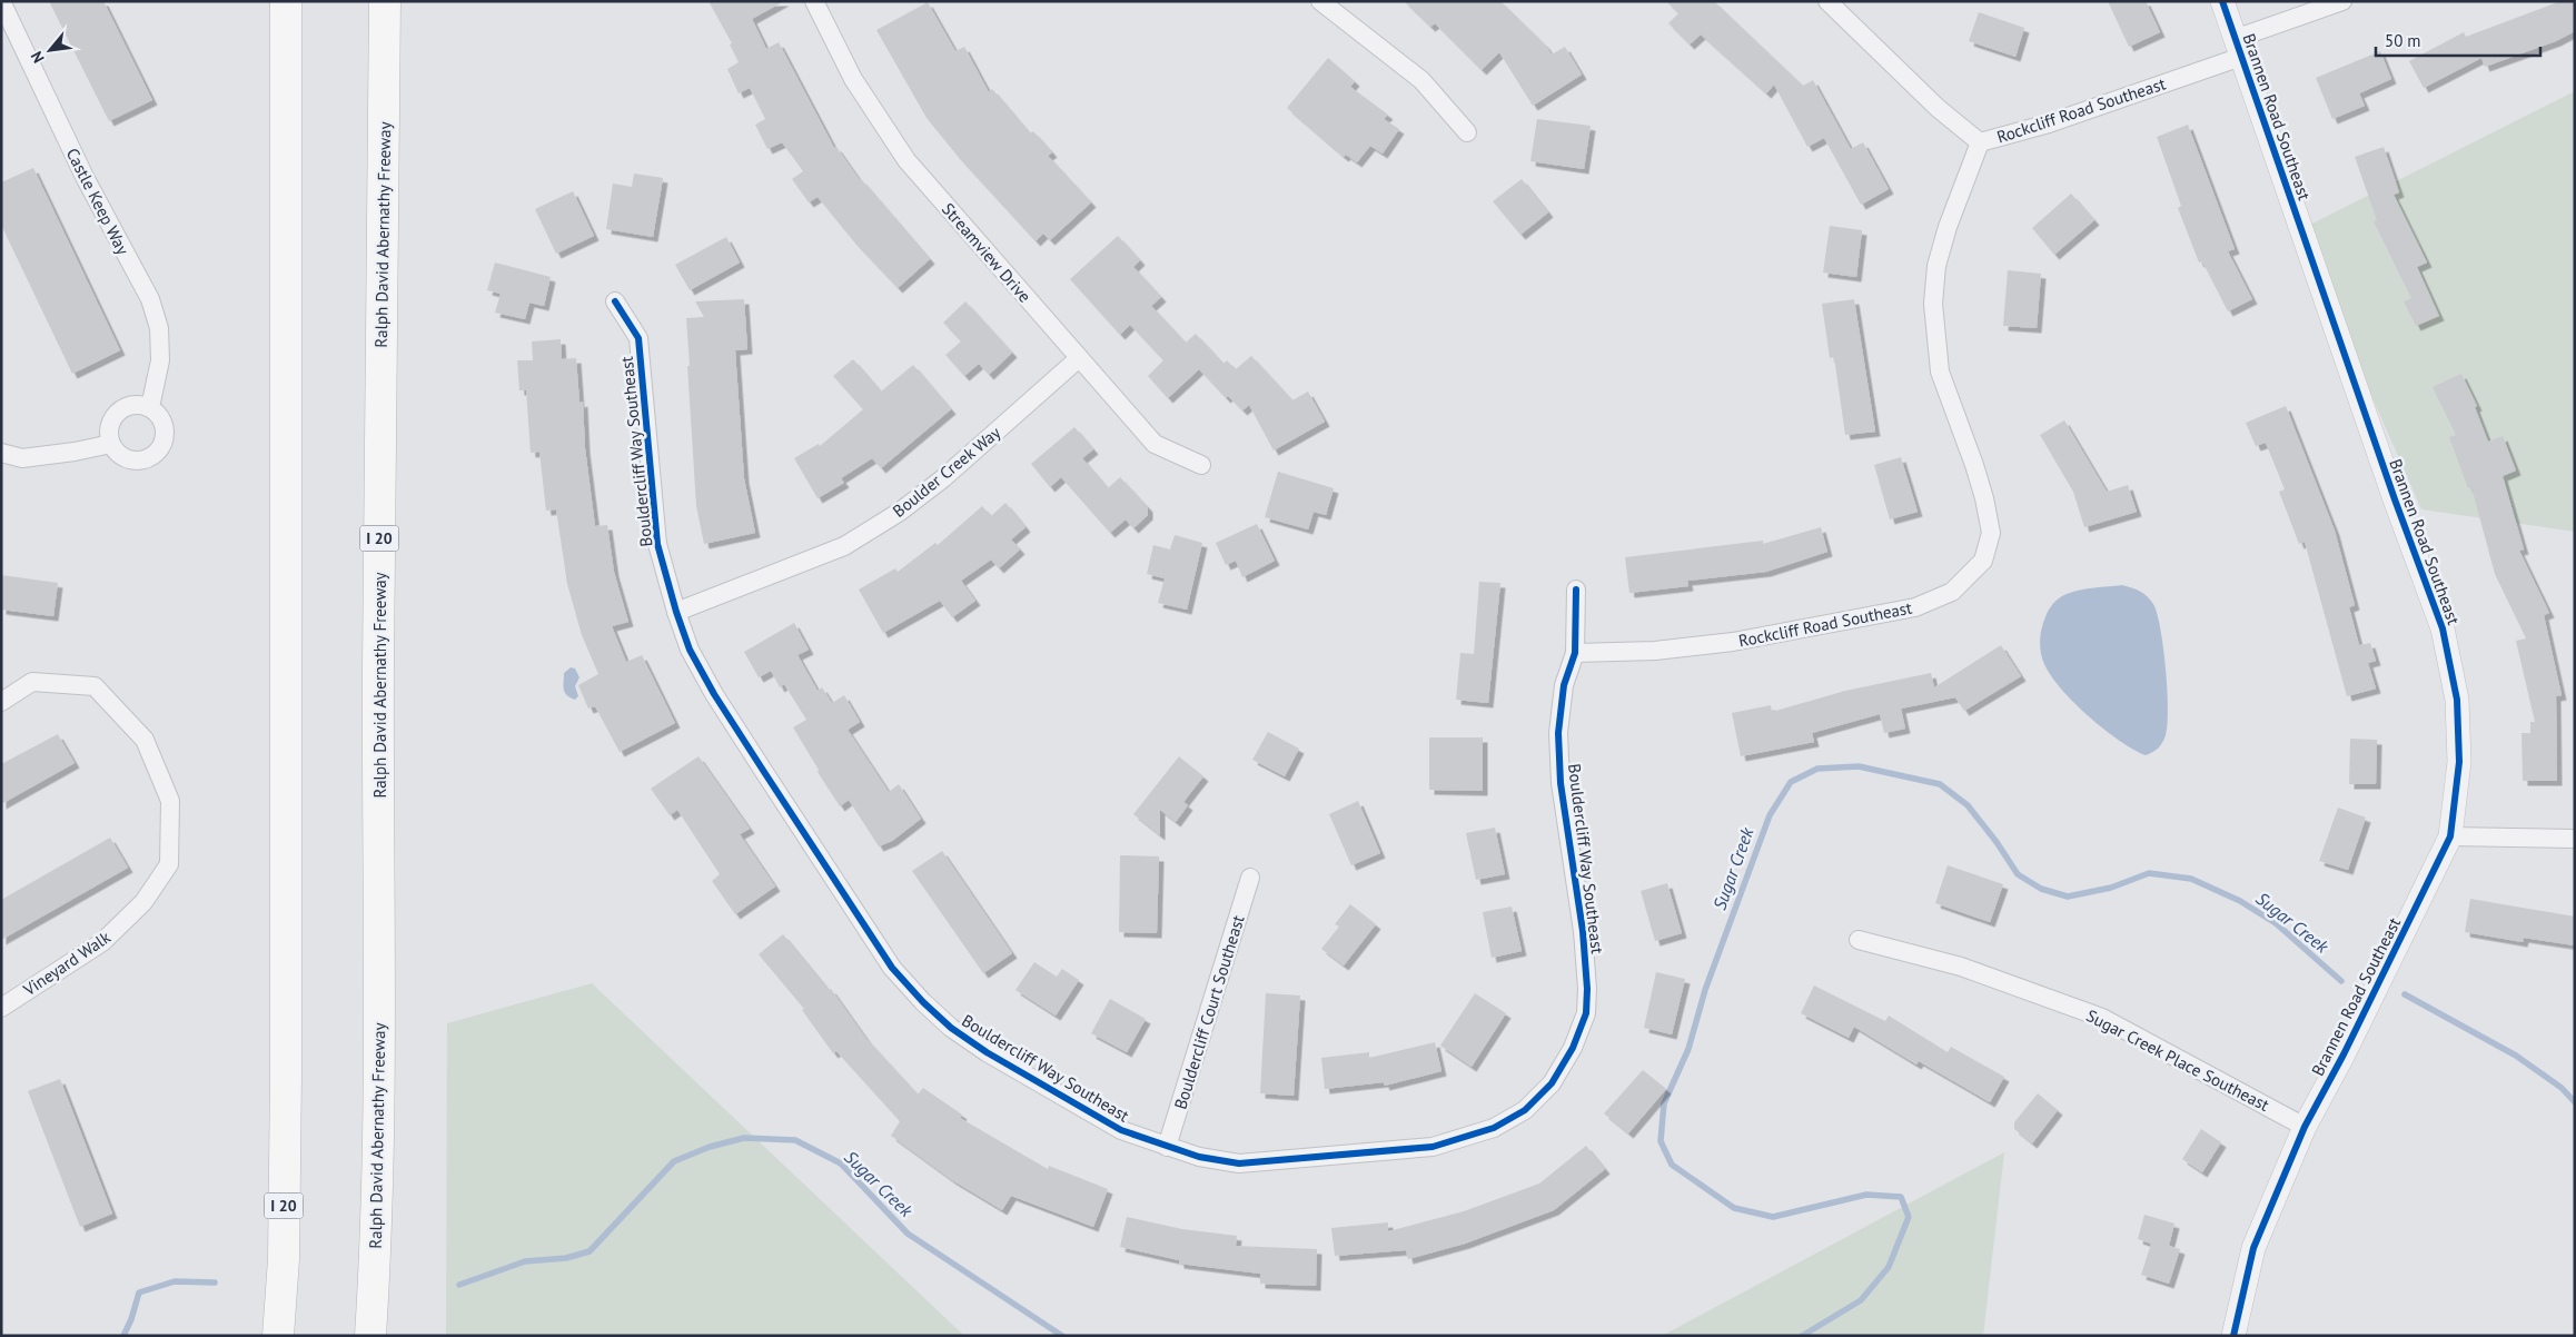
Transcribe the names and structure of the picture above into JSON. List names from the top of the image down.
{
  "streets": {
    "highway": ["Ralph David Abernathy Freeway", "I 20"],
    "street": [
      "Rockcliff Road Southeast",
      "Brannen Road Southeast",
      "Castle Keep Way",
      "Streamview Drive",
      "Bouldercliff Way Southeast",
      "Boulder Creek Way",
      "Vineyard Walk",
      "Bouldercliff Court Southeast",
      "Sugar Creek Place Southeast"
    ]
  },
  "crossings": [
    ["Rockcliff Road Southeast", "Brannen Road Southeast"],
    ["Rockcliff Road Southeast", "Bouldercliff Way Southeast"],
    ["Brannen Road Southeast", "Sugar Creek Place Southeast"],
    ["Streamview Drive", "Boulder Creek Way"],
    ["Bouldercliff Way Southeast", "Boulder Creek Way"],
    ["Bouldercliff Way Southeast", "Bouldercliff Court Southeast"]
  ],
  "water": ["Sugar Creek"],
  "scale_bar": "50 m",
  "north": "bottom left"
}
